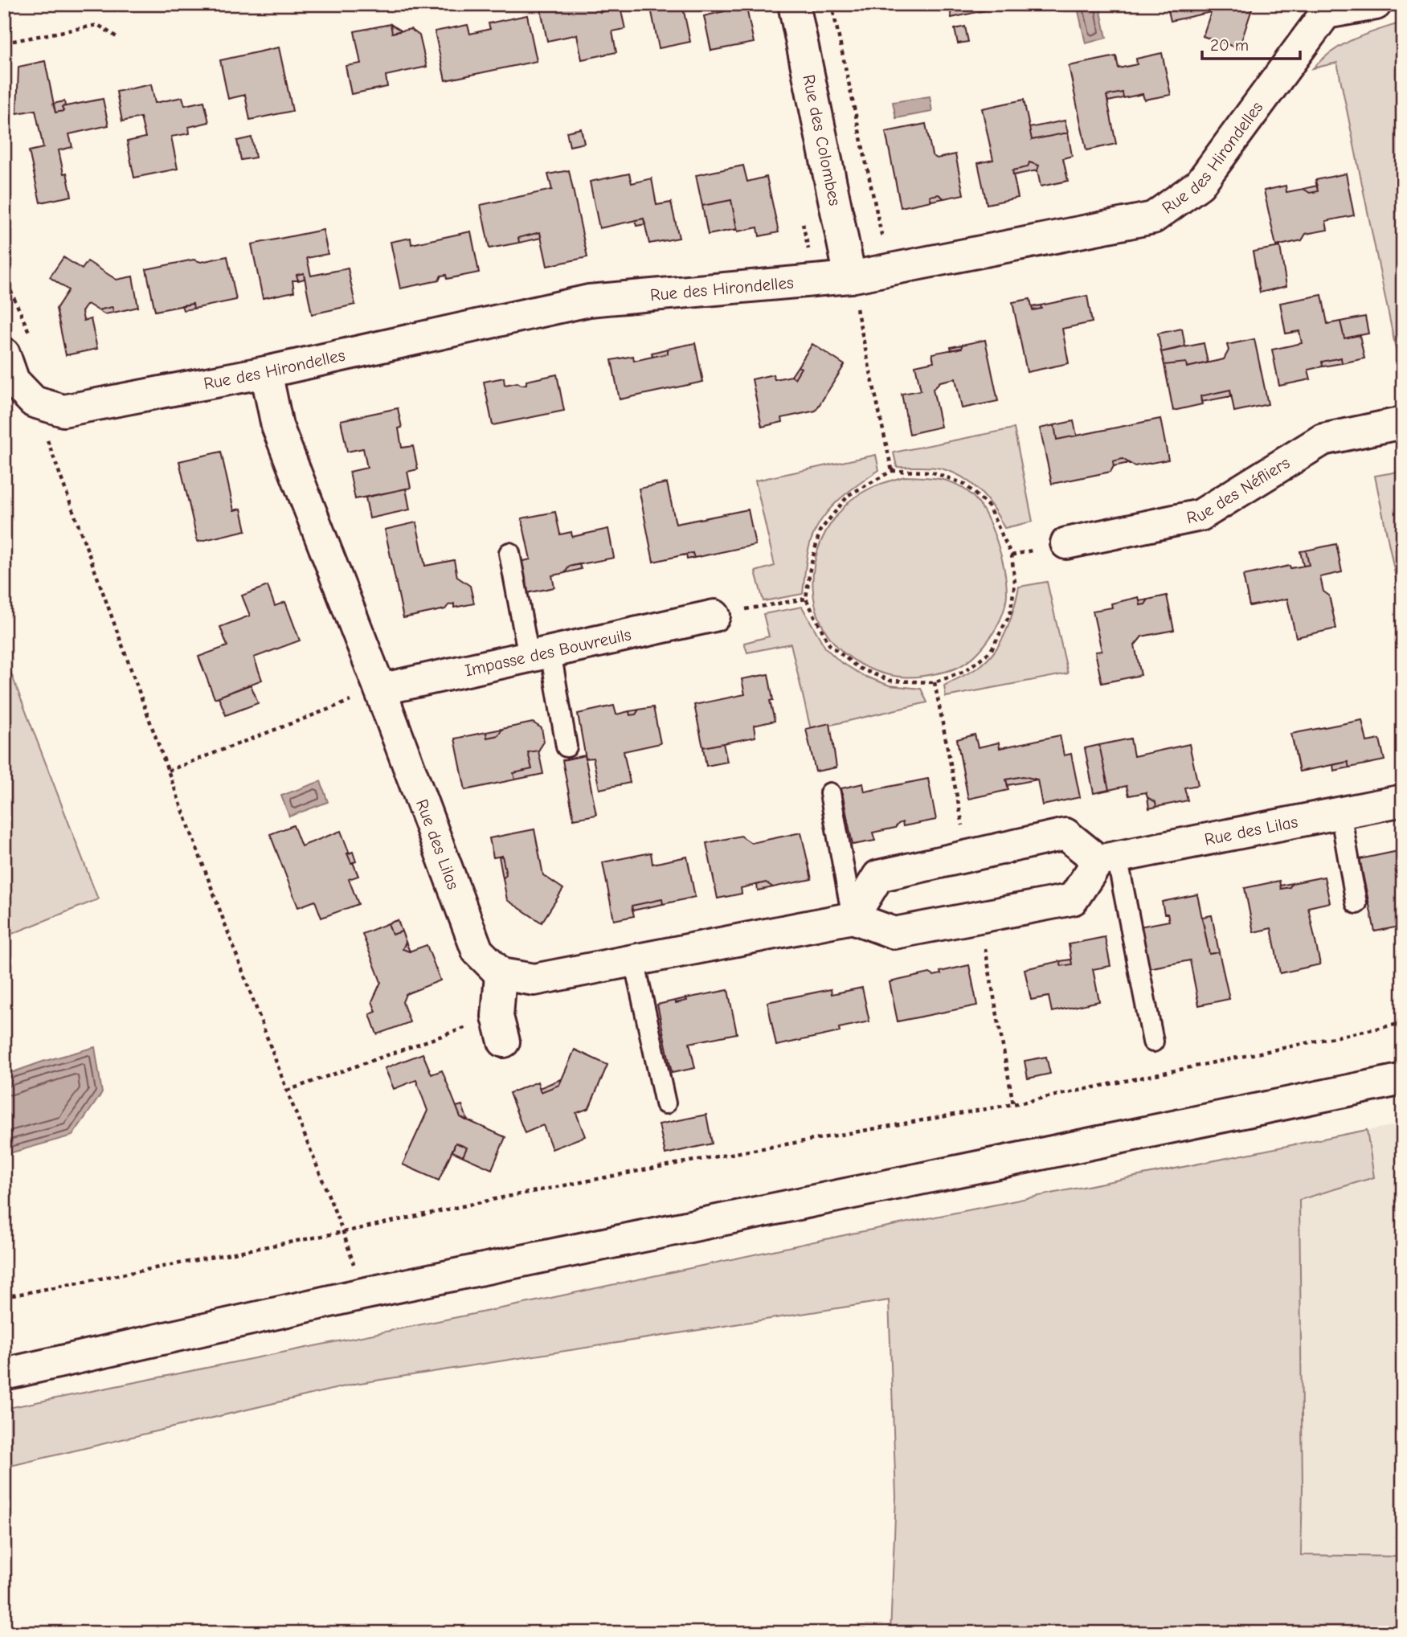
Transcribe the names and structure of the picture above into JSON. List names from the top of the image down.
{
  "streets": {
    "street": [
      "Rue des Colombes",
      "Rue des Hirondelles",
      "Rue des Néfliers",
      "Impasse des Bouvreuils",
      "Rue des Lilas"
    ]
  },
  "crossings": [
    ["Rue des Colombes", "Rue des Hirondelles"],
    ["Rue des Hirondelles", "Rue des Lilas"],
    ["Impasse des Bouvreuils", "Rue des Lilas"]
  ],
  "scale_bar": "20 m"
}
